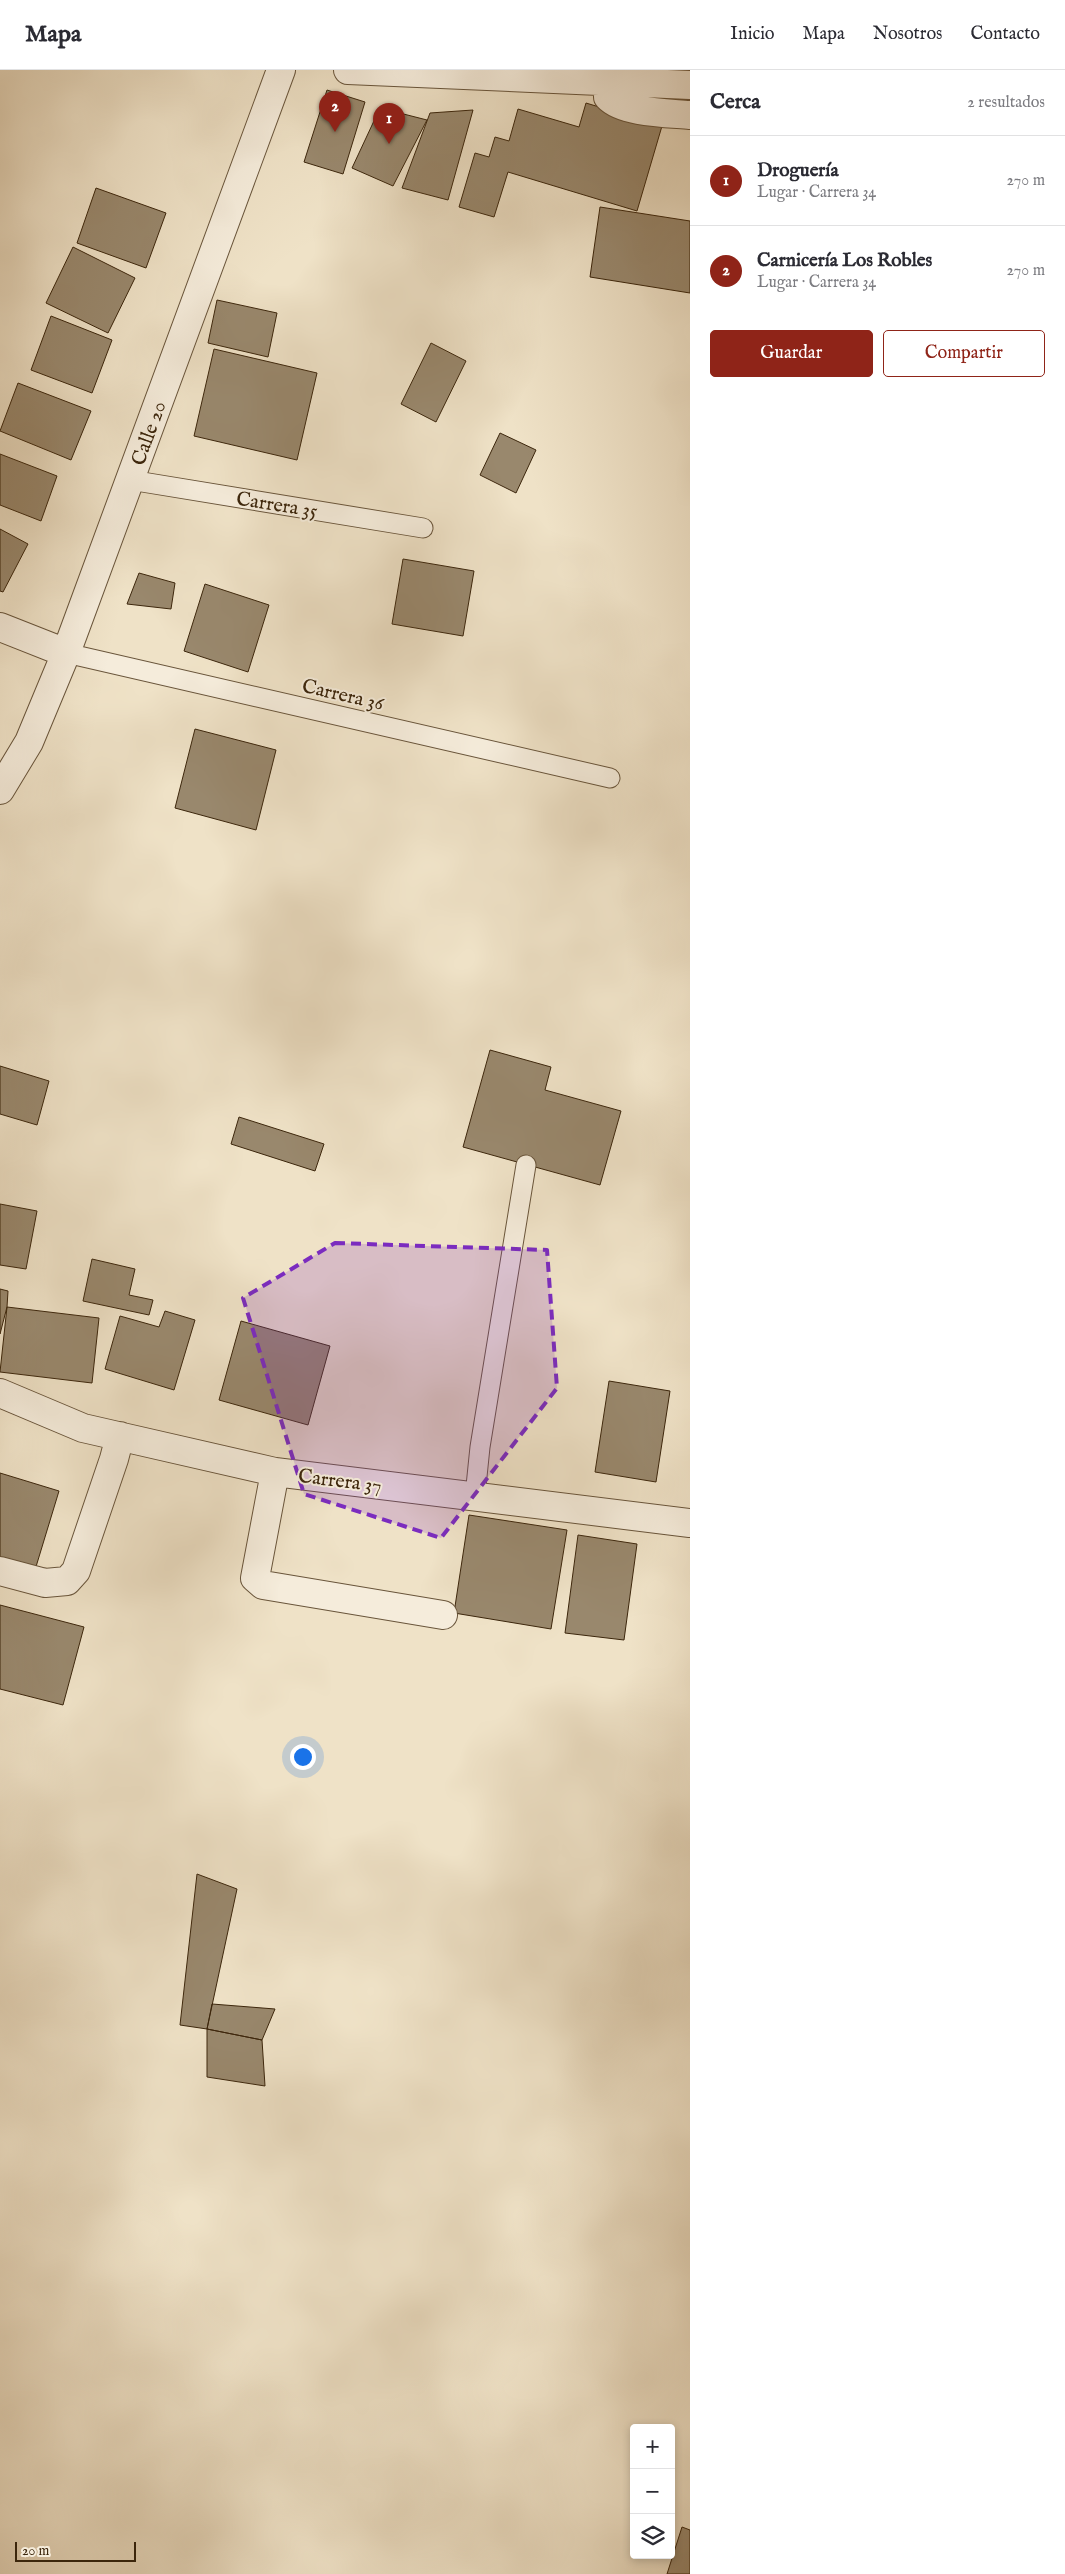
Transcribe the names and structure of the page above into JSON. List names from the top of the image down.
{
  "streets": {
    "street": ["Calle 20", "Carrera 37"],
    "lane": ["Carrera 35", "Carrera 36"]
  },
  "crossings": [
    ["Calle 20", "Carrera 35"],
    ["Calle 20", "Carrera 36"]
  ],
  "scale_bar": "20 m",
  "page": {
    "header": "Mapa",
    "nav": [
      "Inicio",
      "Mapa",
      "Nosotros",
      "Contacto"
    ],
    "heading": ["Cerca", "2 resultados"],
    "pins": ["2", "1"],
    "list": [
      {
        "mark": "1",
        "name": "Droguería",
        "note": "Lugar · Carrera 34",
        "value": "270 m"
      },
      {
        "mark": "2",
        "name": "Carnicería Los Robles",
        "note": "Lugar · Carrera 34",
        "value": "270 m"
      }
    ],
    "buttons": ["Guardar", "Compartir"],
    "map_buttons": ["+", "−"],
    "scale": "20 m"
  }
}
